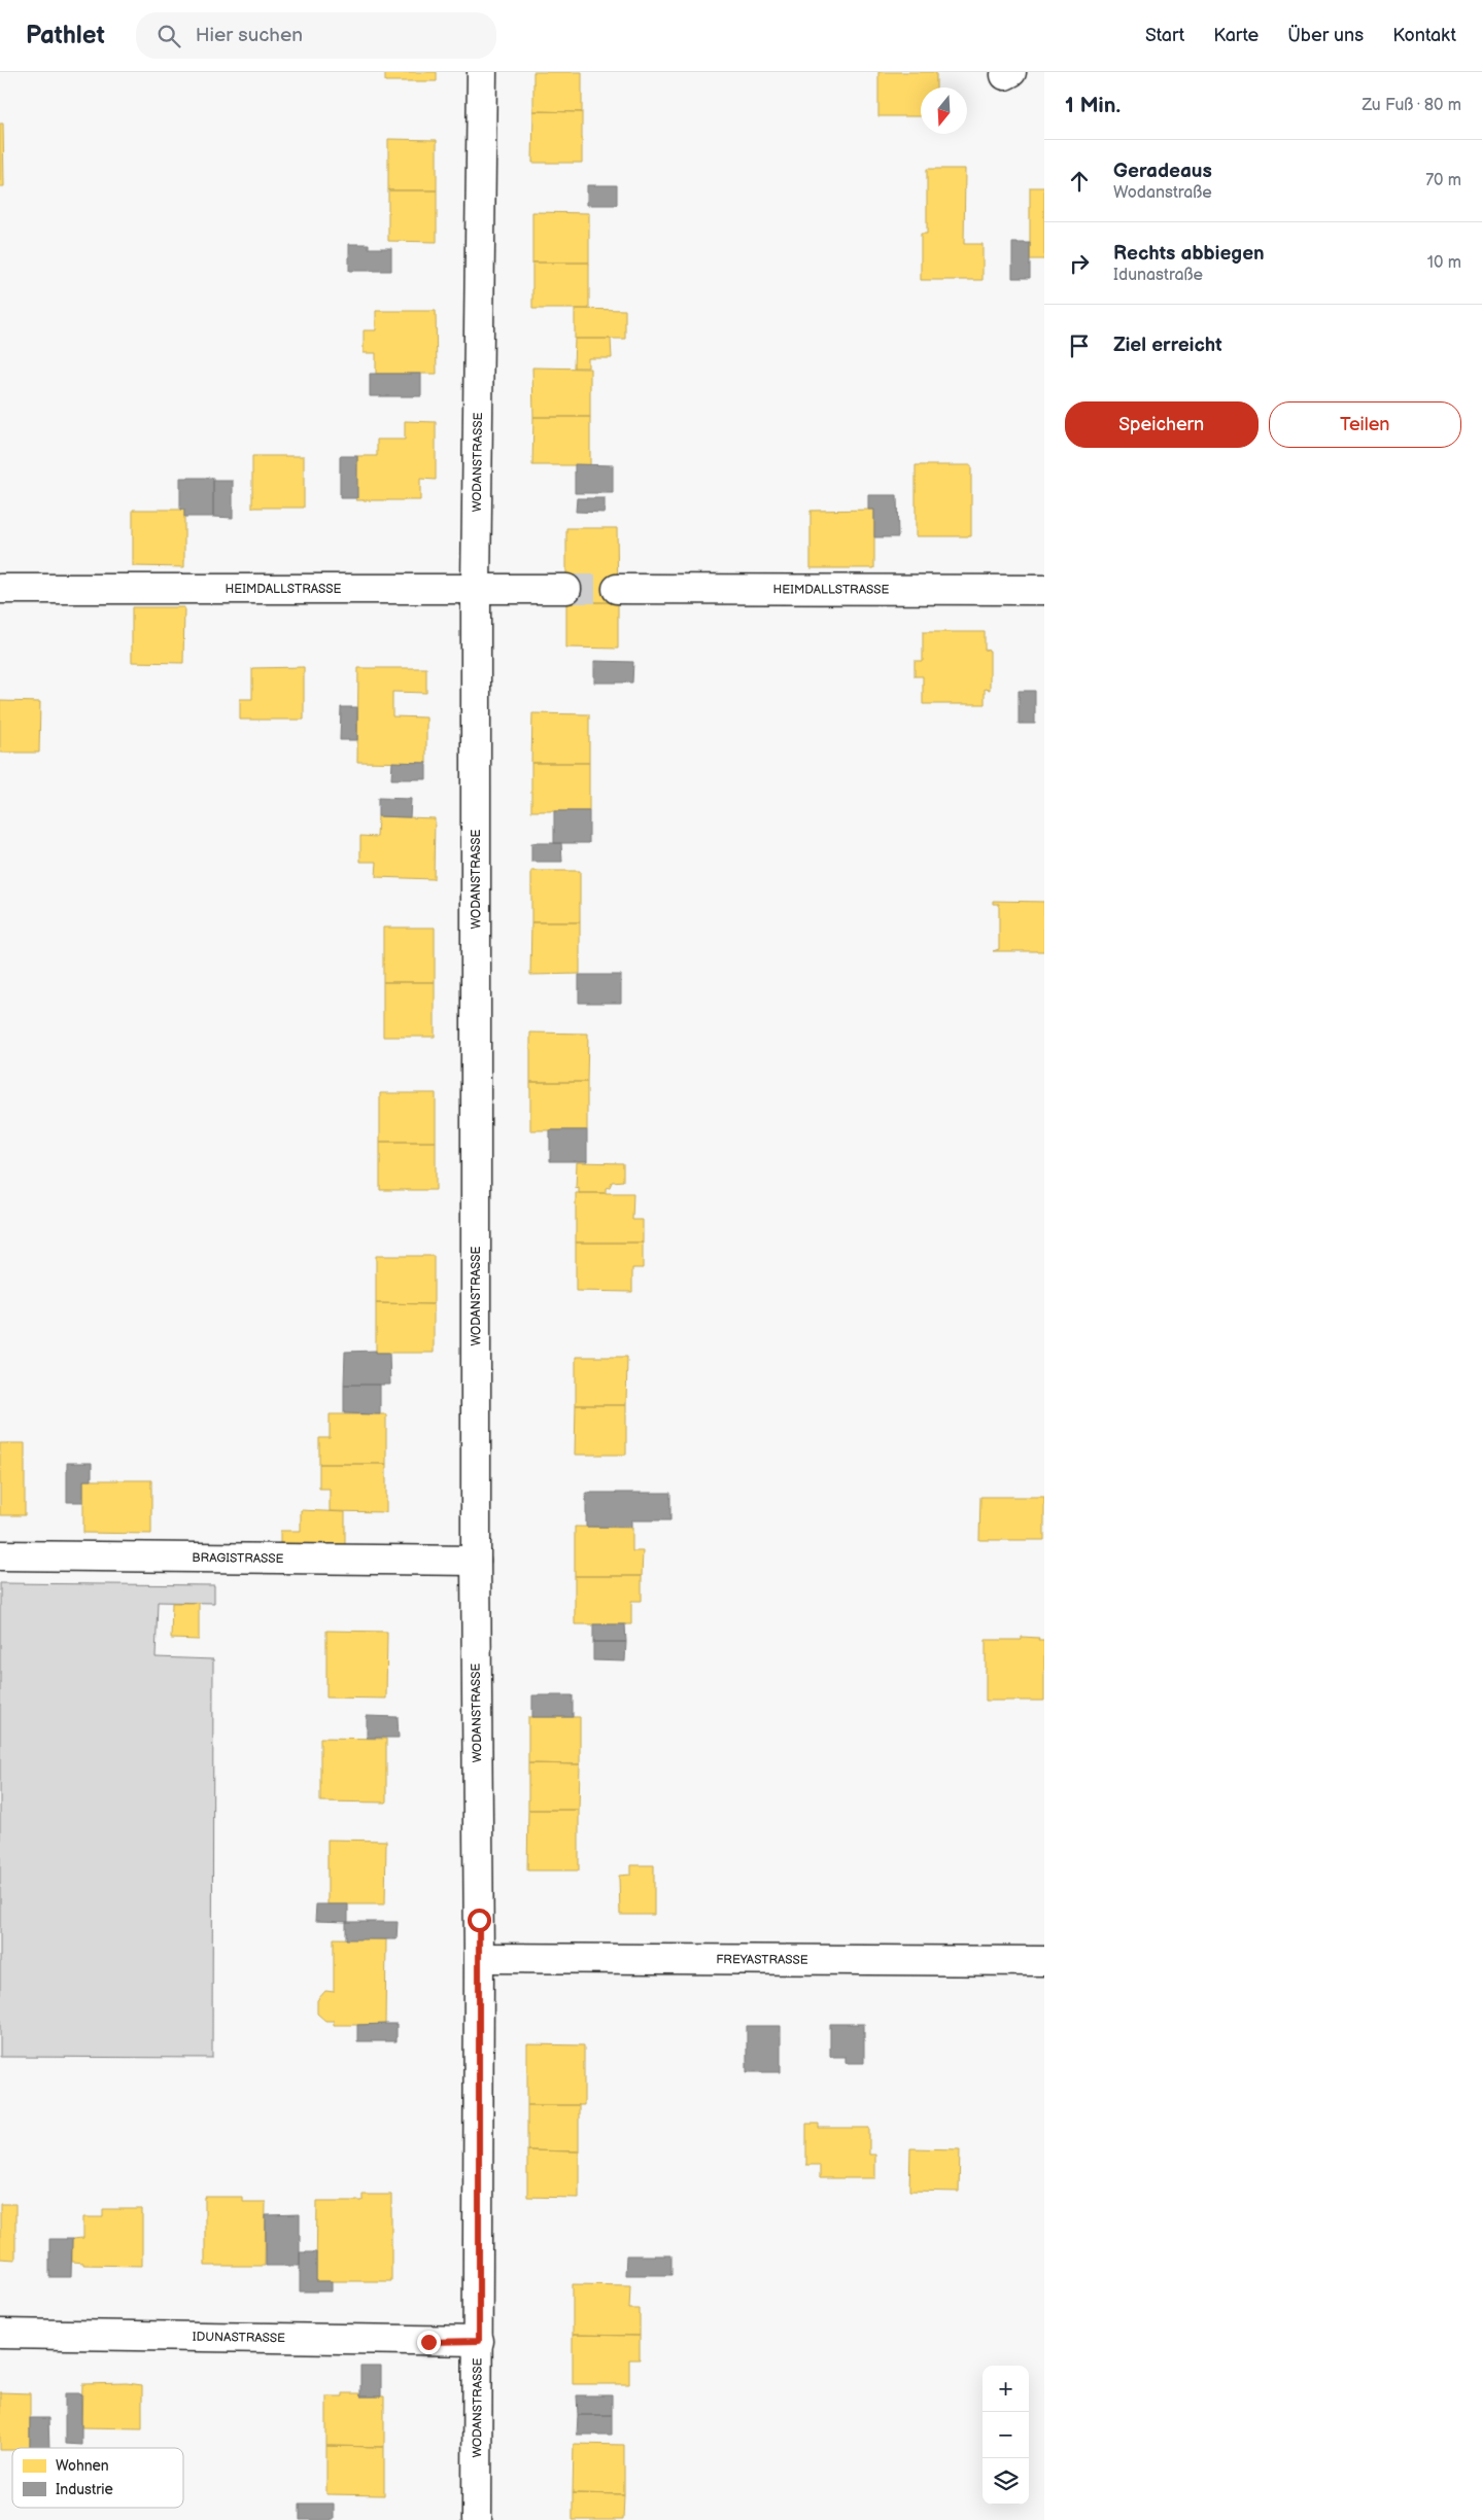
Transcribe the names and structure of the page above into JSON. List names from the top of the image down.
{
  "streets": {
    "street": [
      "WODANSTRASSE",
      "HEIMDALLSTRASSE",
      "BRAGISTRASSE",
      "FREYASTRASSE",
      "IDUNASTRASSE"
    ]
  },
  "crossings": [
    ["WODANSTRASSE", "HEIMDALLSTRASSE"],
    ["WODANSTRASSE", "BRAGISTRASSE"],
    ["WODANSTRASSE", "FREYASTRASSE"],
    ["WODANSTRASSE", "IDUNASTRASSE"]
  ],
  "legend": ["Wohnen", "Industrie"],
  "north": "bottom",
  "page": {
    "header": "Pathlet",
    "search": "Hier suchen",
    "nav": [
      "Start",
      "Karte",
      "Über uns",
      "Kontakt"
    ],
    "heading": ["1 Min.", "Zu Fuß · 80 m"],
    "list": [
      ["Geradeaus", "Wodanstraße", "70 m"],
      ["Rechts abbiegen", "Idunastraße", "10 m"],
      "Ziel erreicht"
    ],
    "buttons": ["Speichern", "Teilen"],
    "map_buttons": ["+", "−"]
  }
}
